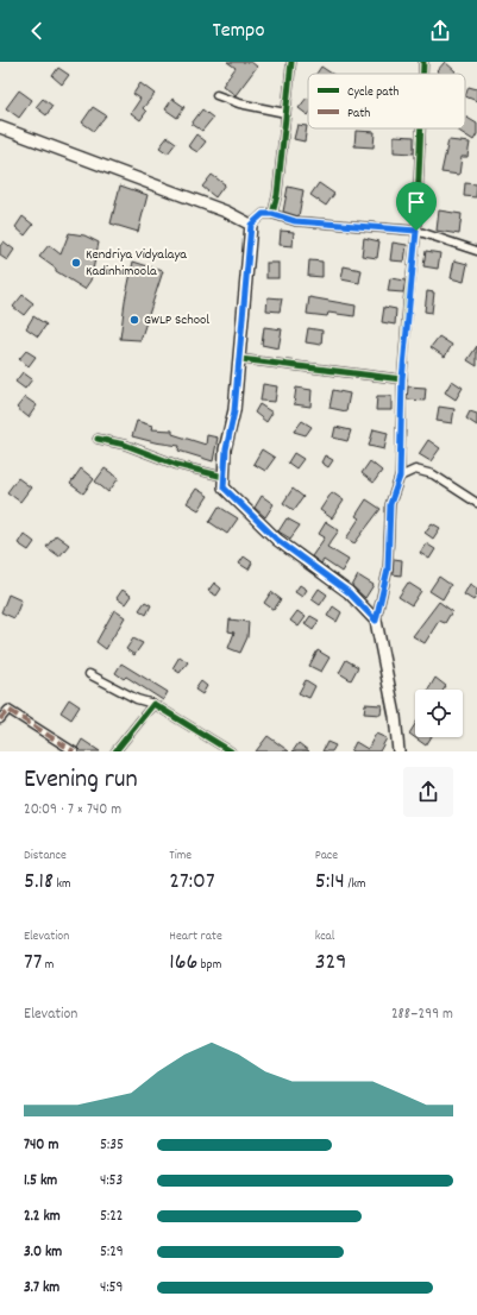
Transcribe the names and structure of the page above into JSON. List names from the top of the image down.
{
  "places": ["Kendriya Vidyalaya Kadinhimoola", "GWLP School"],
  "legend": ["Cycle path", "Path"],
  "page": {
    "header": "Tempo",
    "heading": ["Evening run", "20:09 · 7 × 740 m"],
    "stats": [
      ["Distance", "5.18 km"],
      ["Time", "27:07"],
      ["Pace", "5:14 /km"],
      ["Elevation", "77 m"],
      ["Heart rate", "166 bpm"],
      ["kcal", "329"]
    ],
    "chart": ["Elevation", "288–299 m"],
    "list": [
      {
        "name": "740 m",
        "note": "5:35"
      },
      {
        "name": "1.5 km",
        "note": "4:53"
      },
      {
        "name": "2.2 km",
        "note": "5:22"
      },
      {
        "name": "3.0 km",
        "note": "5:29"
      },
      {
        "name": "3.7 km",
        "note": "4:59"
      }
    ]
  }
}
